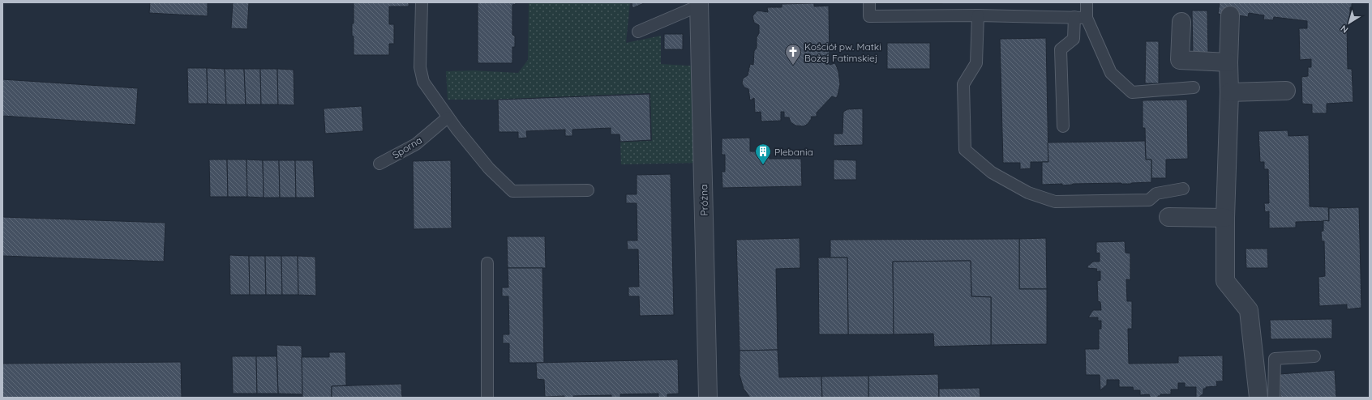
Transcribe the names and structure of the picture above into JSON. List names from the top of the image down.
{
  "streets": {
    "street": ["Próżna"],
    "lane": ["Sporna"]
  },
  "places": {
    "church": ["Kościół pw. Matki Bożej Fatimskiej"],
    "building": ["Plebania"]
  },
  "north": "bottom left"
}
